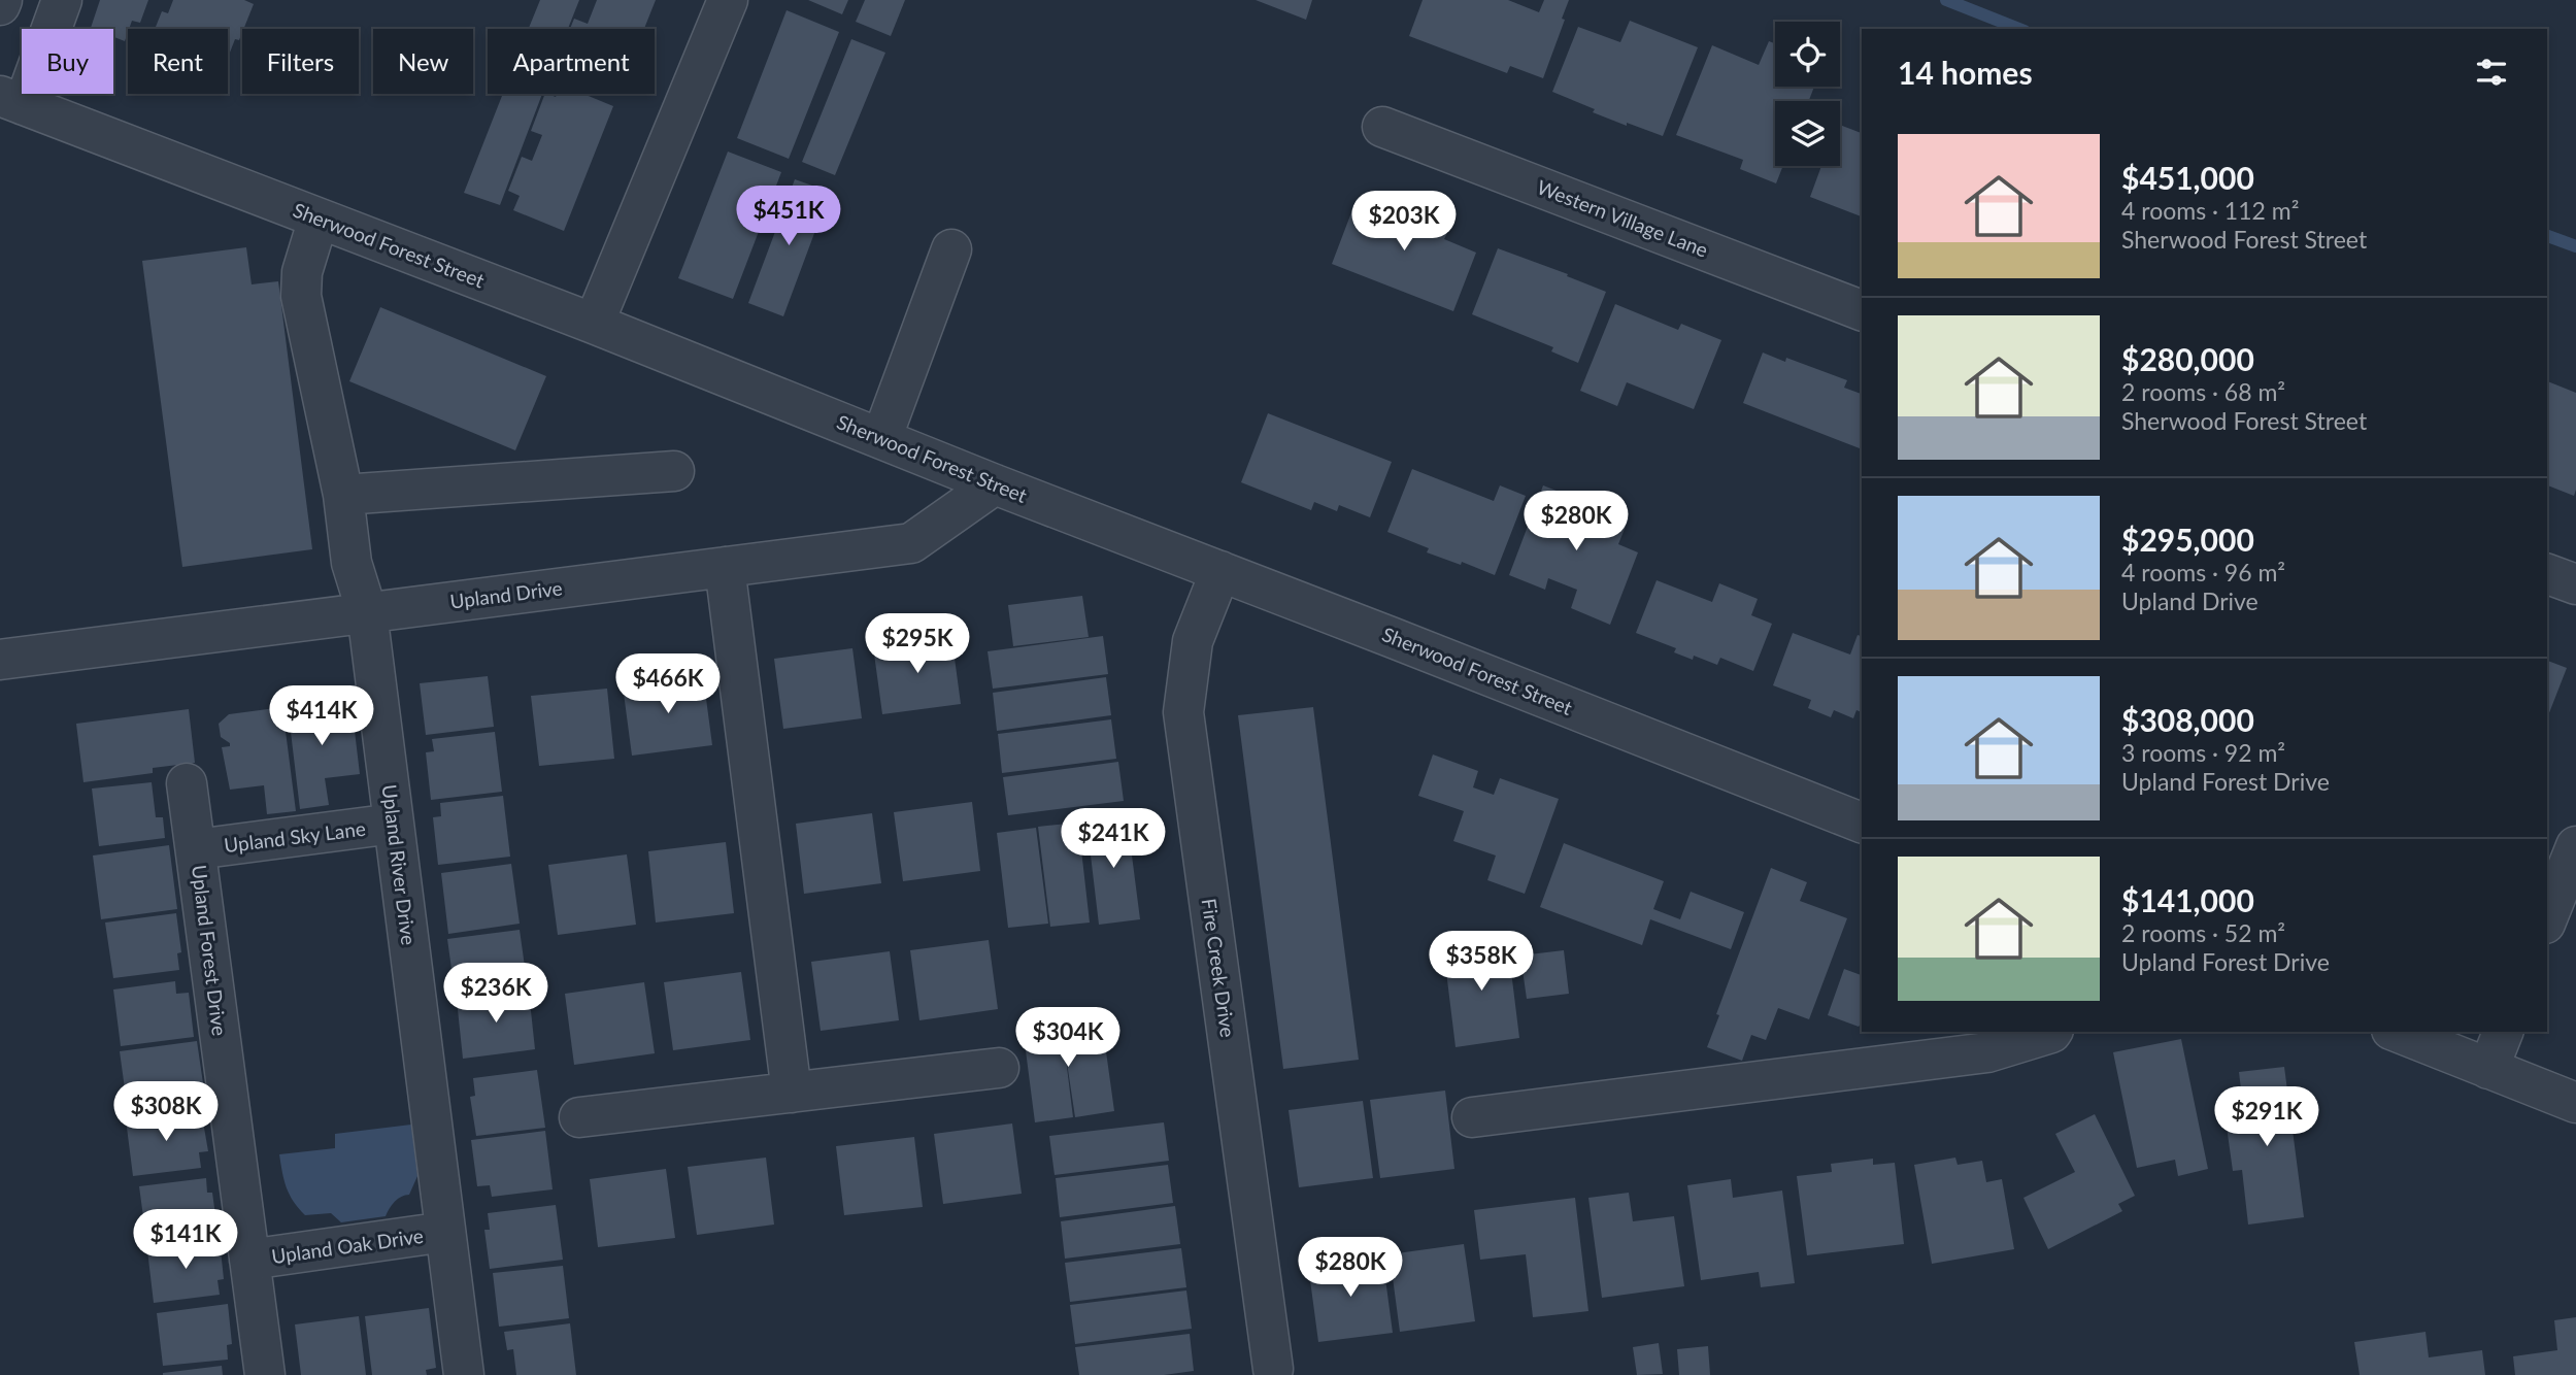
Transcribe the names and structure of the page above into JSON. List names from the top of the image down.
{
  "streets": {
    "street": [
      "Western Village Lane",
      "Sherwood Forest Street",
      "Upland Drive",
      "Upland Sky Lane",
      "Upland River Drive",
      "Upland Forest Drive",
      "Fire Creek Drive",
      "Upland Oak Drive"
    ]
  },
  "crossings": [
    ["Sherwood Forest Street", "Upland Drive"],
    ["Sherwood Forest Street", "Upland River Drive"],
    ["Sherwood Forest Street", "Fire Creek Drive"],
    ["Upland Drive", "Upland River Drive"],
    ["Upland Sky Lane", "Upland River Drive"],
    ["Upland Sky Lane", "Upland Forest Drive"],
    ["Upland River Drive", "Upland Oak Drive"],
    ["Upland Forest Drive", "Upland Oak Drive"]
  ],
  "page": {
    "chip": [
      "Buy",
      "Rent",
      "Filters",
      "New",
      "Apartment"
    ],
    "heading": "14 homes",
    "list": [
      {
        "name": "$451,000",
        "note": "4 rooms · 112 m² · Sherwood Forest Street"
      },
      {
        "name": "$280,000",
        "note": "2 rooms · 68 m² · Sherwood Forest Street"
      },
      {
        "name": "$295,000",
        "note": "4 rooms · 96 m² · Upland Drive"
      },
      {
        "name": "$308,000",
        "note": "3 rooms · 92 m² · Upland Forest Drive"
      },
      {
        "name": "$141,000",
        "note": "2 rooms · 52 m² · Upland Forest Drive"
      }
    ],
    "price": [
      "$451K",
      "$203K",
      "$280K",
      "$295K",
      "$466K",
      "$414K",
      "$241K",
      "$358K",
      "$236K",
      "$304K",
      "$308K",
      "$291K",
      "$141K",
      "$280K"
    ]
  }
}
